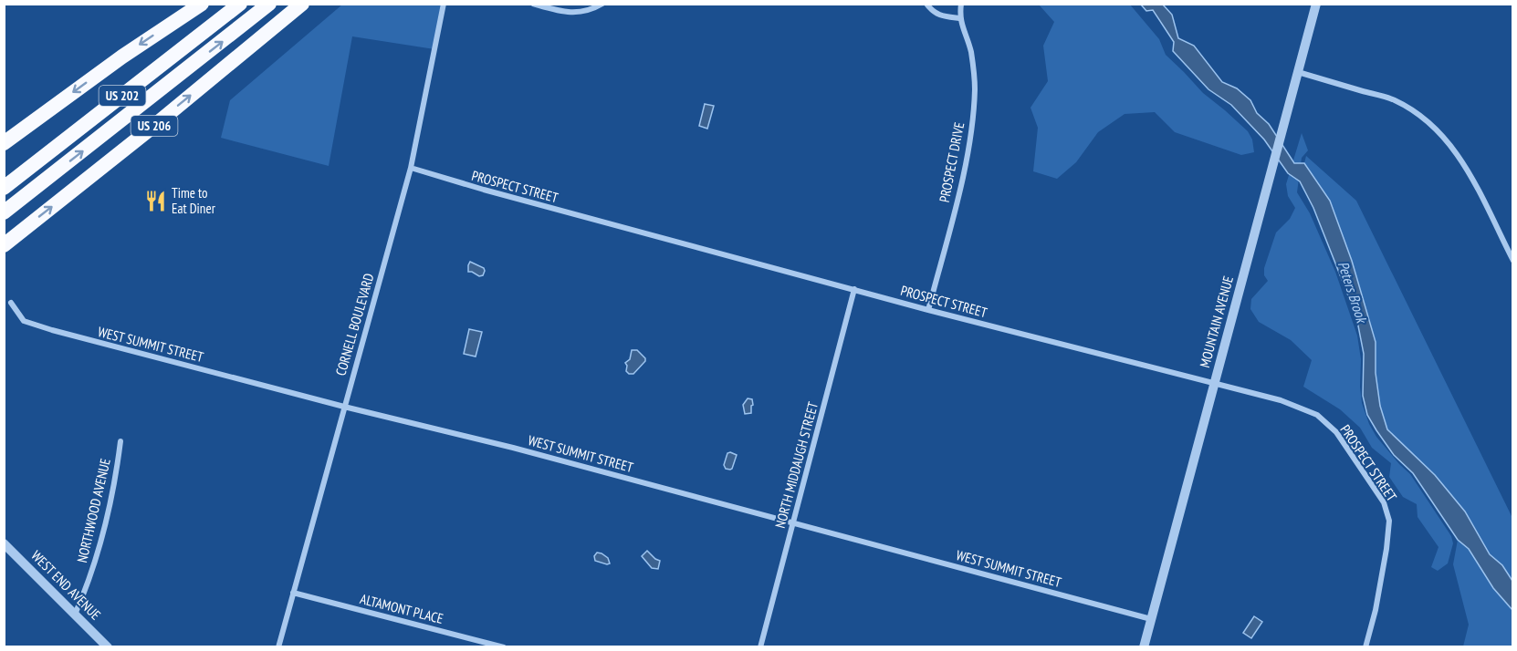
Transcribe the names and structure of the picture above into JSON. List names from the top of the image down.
{
  "streets": {
    "highway": ["US 202", "US 206"],
    "street": [
      "PROSPECT DRIVE",
      "PROSPECT STREET",
      "MOUNTAIN AVENUE",
      "CORNELL BOULEVARD",
      "WEST SUMMIT STREET",
      "NORTH MIDDAUGH STREET",
      "NORTHWOOD AVENUE",
      "WEST END AVENUE",
      "ALTAMONT PLACE"
    ]
  },
  "crossings": [
    ["PROSPECT DRIVE", "PROSPECT STREET"],
    ["PROSPECT STREET", "MOUNTAIN AVENUE"],
    ["PROSPECT STREET", "CORNELL BOULEVARD"],
    ["PROSPECT STREET", "NORTH MIDDAUGH STREET"],
    ["MOUNTAIN AVENUE", "WEST SUMMIT STREET"],
    ["CORNELL BOULEVARD", "WEST SUMMIT STREET"],
    ["CORNELL BOULEVARD", "ALTAMONT PLACE"],
    ["WEST SUMMIT STREET", "NORTH MIDDAUGH STREET"],
    ["NORTHWOOD AVENUE", "WEST END AVENUE"]
  ],
  "water": ["Peters Brook"],
  "places": {
    "restaurant": ["Time to Eat Diner"]
  }
}
